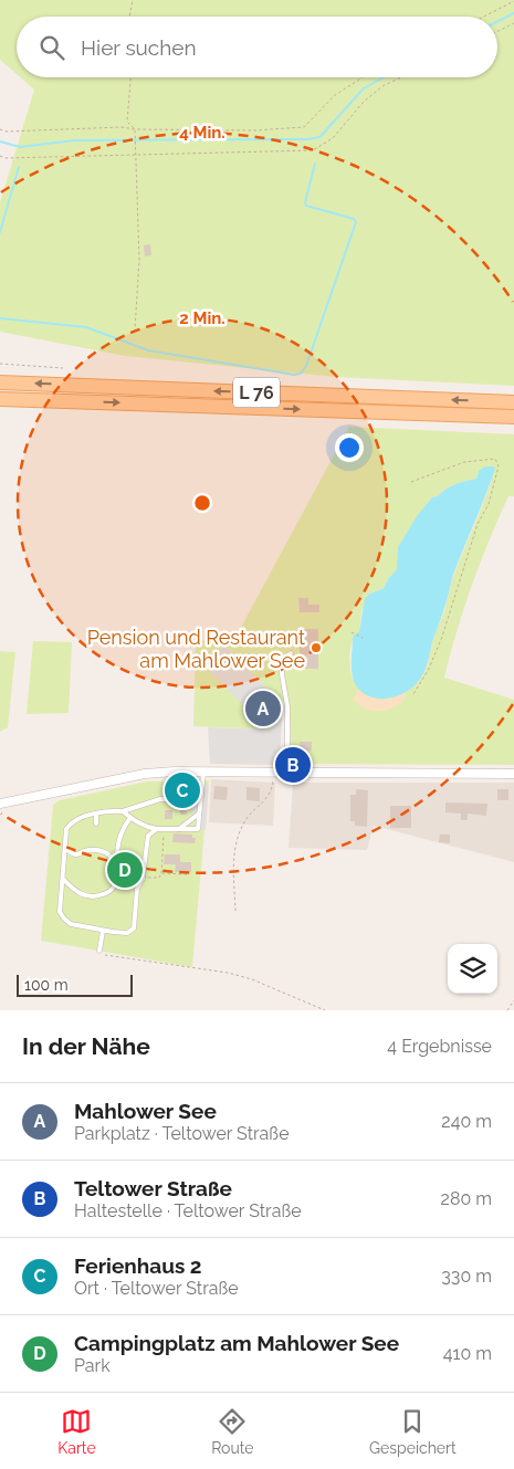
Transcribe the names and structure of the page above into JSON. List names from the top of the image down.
{
  "streets": {
    "main road": ["L 76"]
  },
  "places": ["Pension und Restaurant am Mahlower See"],
  "scale_bar": "100 m",
  "page": {
    "search": "Hier suchen",
    "pins": [
      "A",
      "B",
      "C",
      "D"
    ],
    "scale": "100 m",
    "heading": ["In der Nähe", "4 Ergebnisse"],
    "list": [
      {
        "mark": "A",
        "name": "Mahlower See",
        "note": "Parkplatz · Teltower Straße",
        "value": "240 m"
      },
      {
        "mark": "B",
        "name": "Teltower Straße",
        "note": "Haltestelle · Teltower Straße",
        "value": "280 m"
      },
      {
        "mark": "C",
        "name": "Ferienhaus 2",
        "note": "Ort · Teltower Straße",
        "value": "330 m"
      },
      {
        "mark": "D",
        "name": "Campingplatz am Mahlower See",
        "note": "Park",
        "value": "410 m"
      }
    ],
    "nav": ["Karte", "Route", "Gespeichert"]
  },
  "rings": ["4 Min.", "2 Min."]
}
